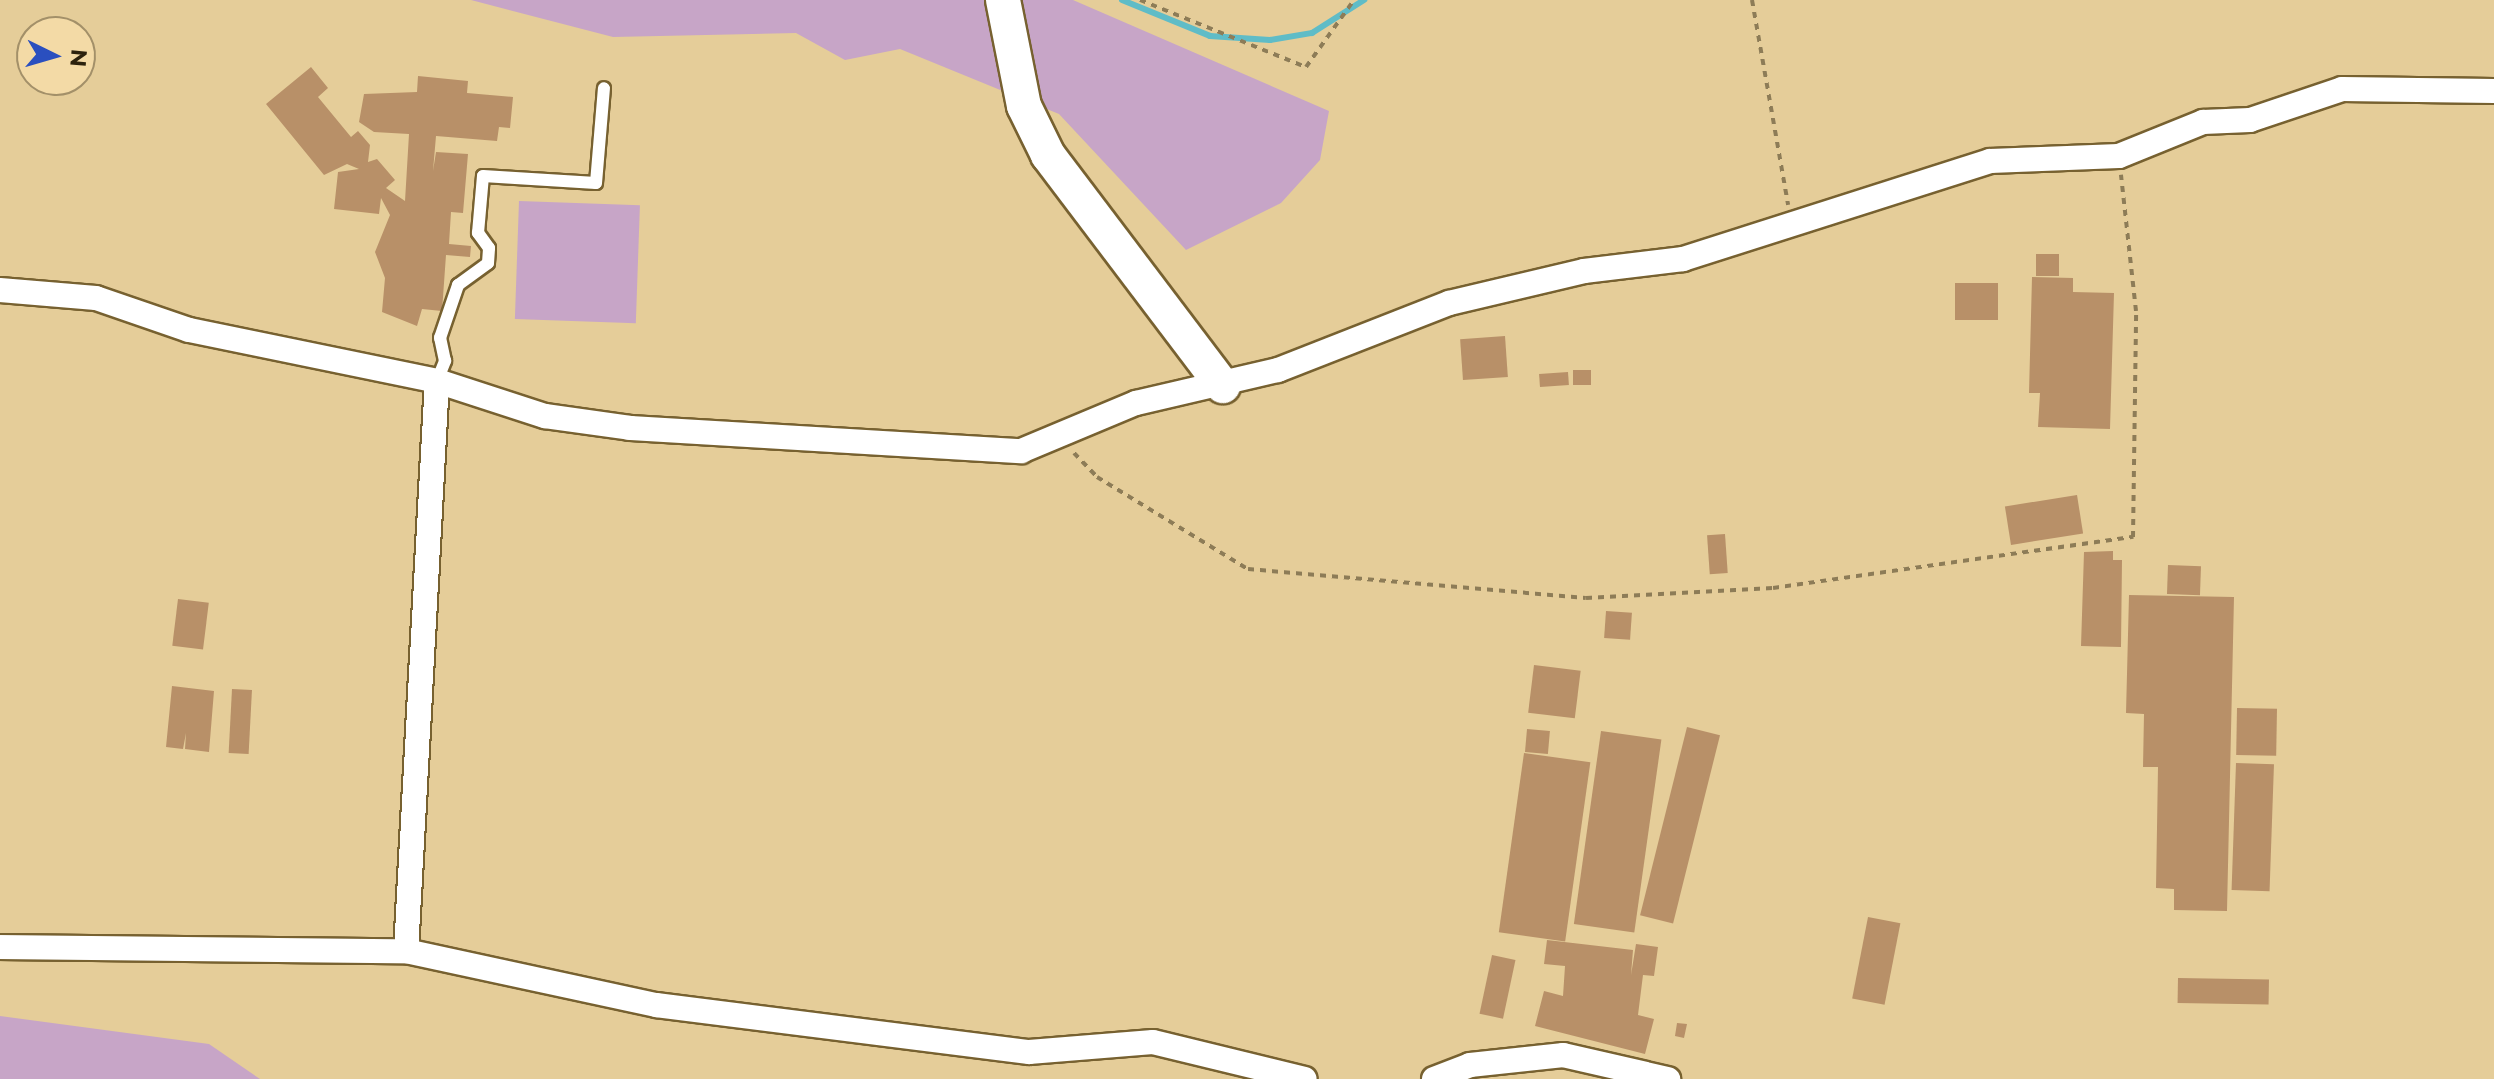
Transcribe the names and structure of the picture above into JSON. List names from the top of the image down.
{
  "north": "right"
}
